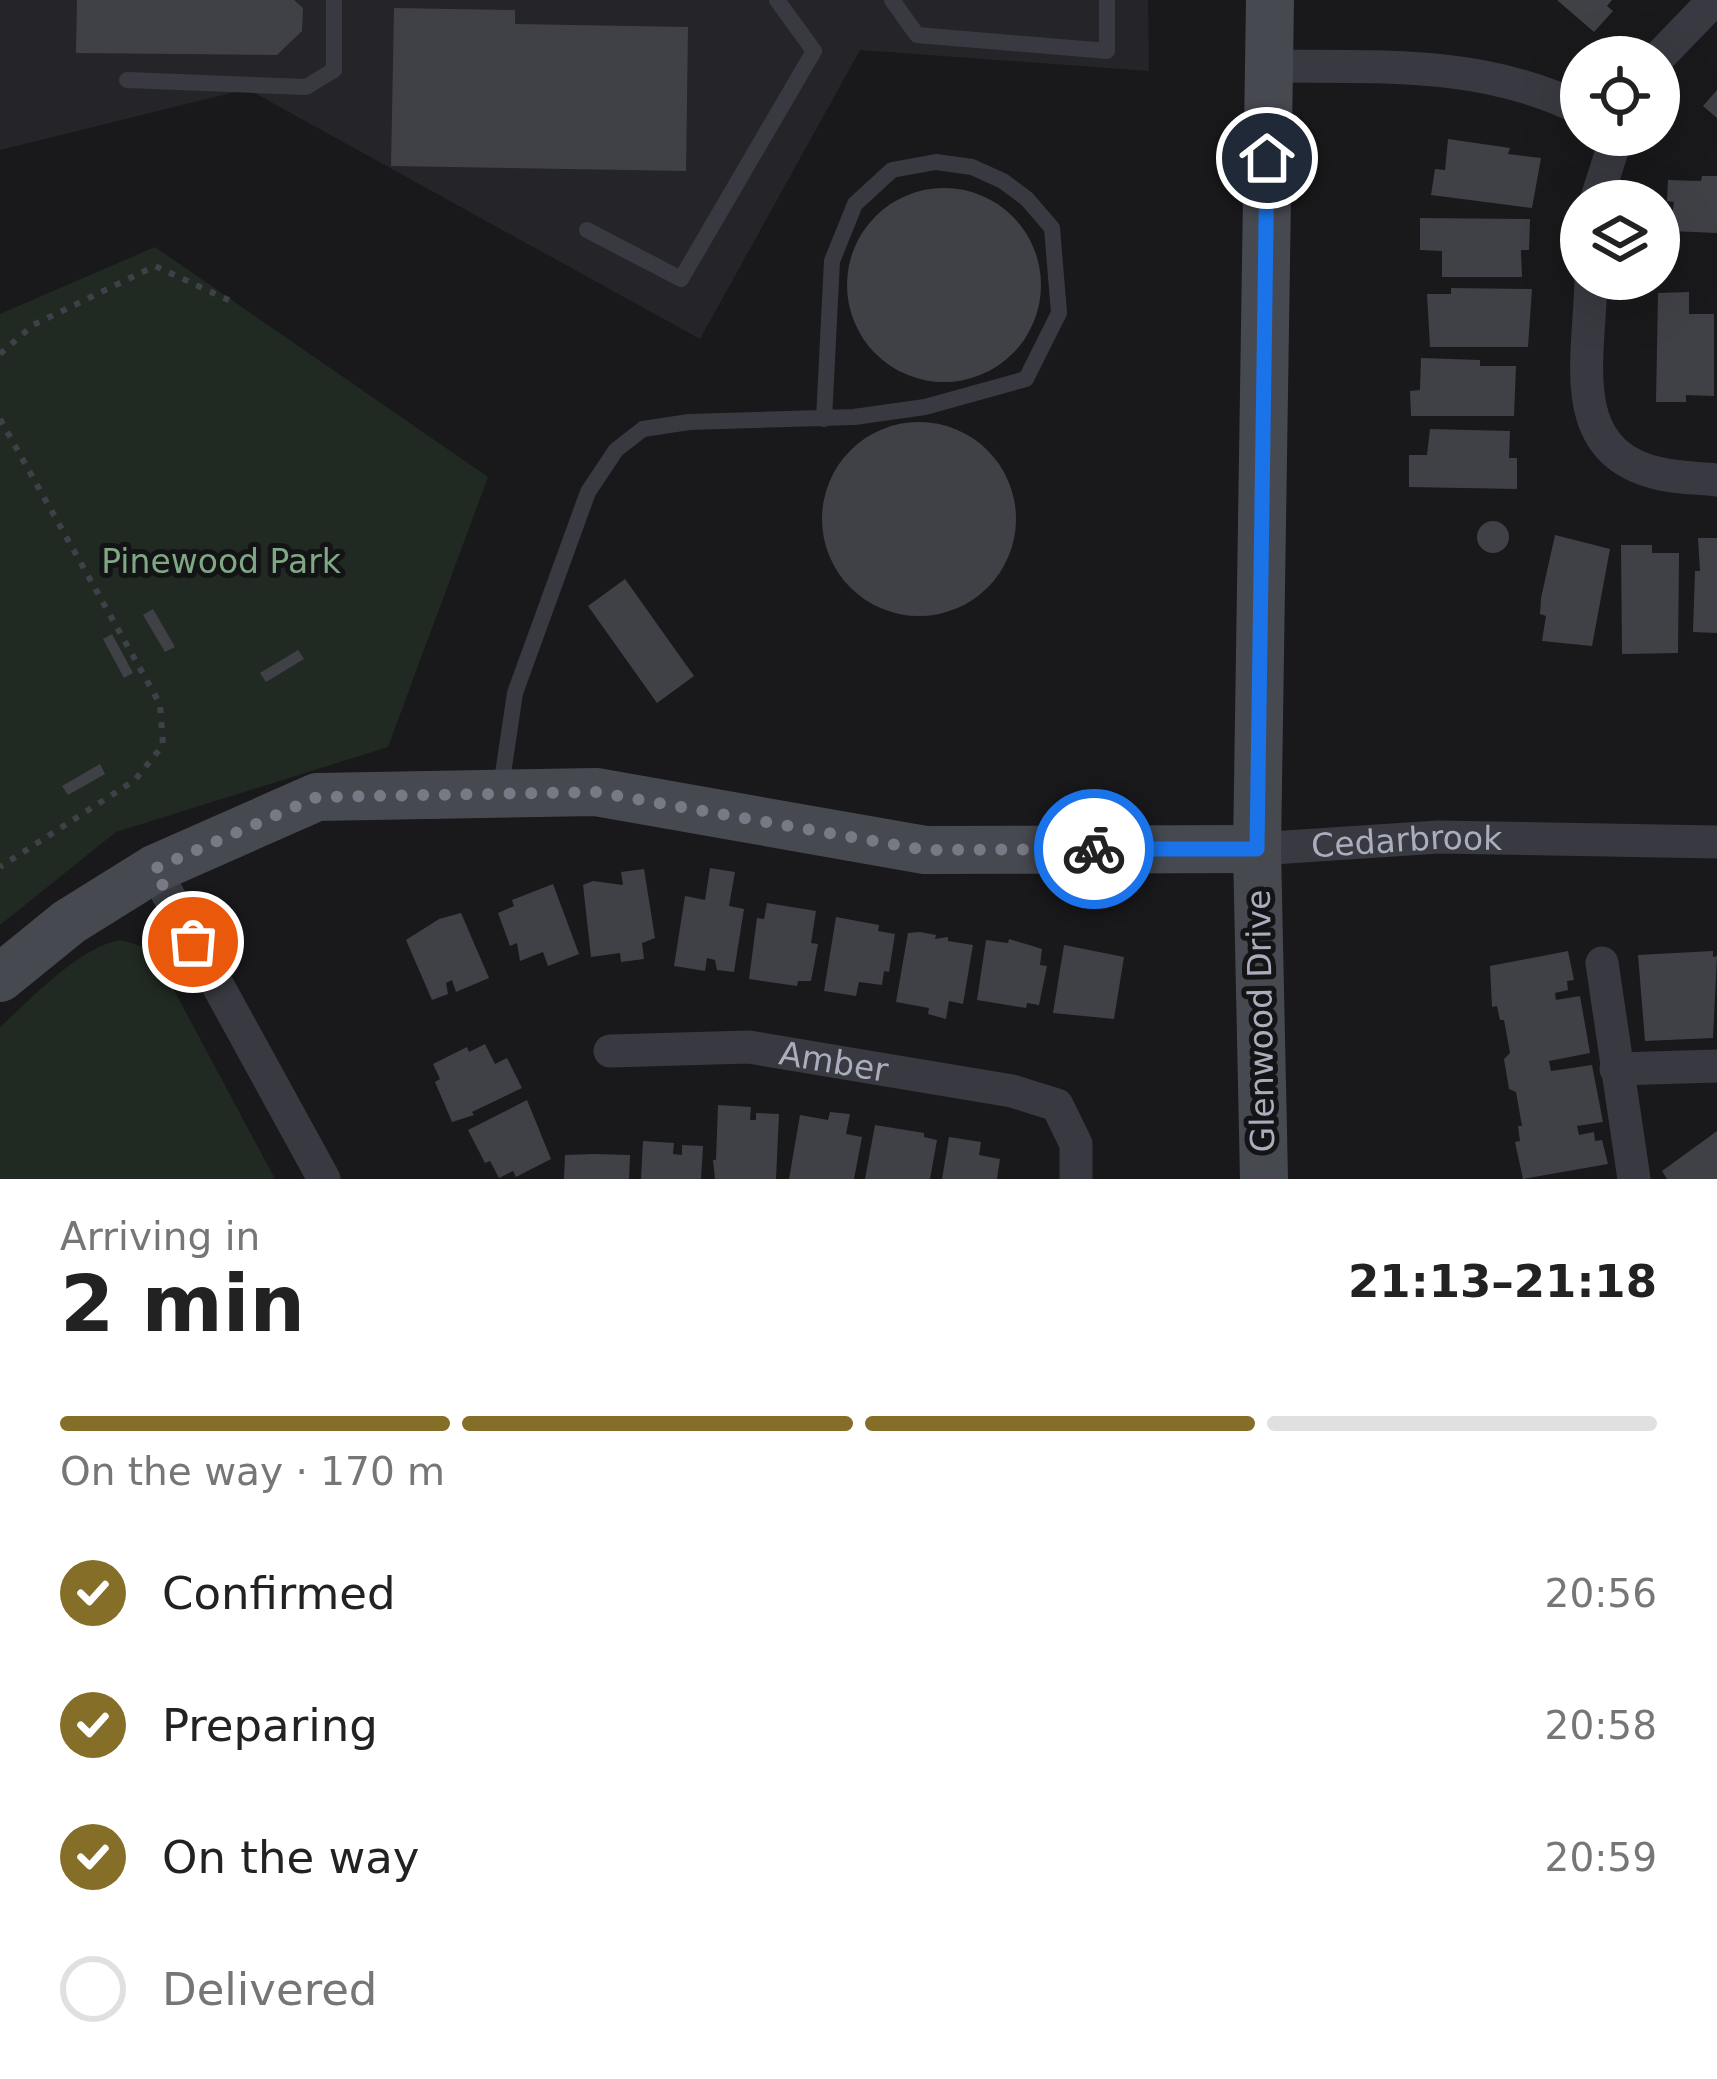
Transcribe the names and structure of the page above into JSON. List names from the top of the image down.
{
  "streets": {
    "street": ["Cedarbrook", "Glenwood Drive", "Amber"]
  },
  "crossings": [
    ["Cedarbrook", "Glenwood Drive"]
  ],
  "parks": ["Pinewood Park"],
  "page": {
    "heading": ["2 min", "Arriving in", "21:13–21:18"],
    "bar": "On the way · 170 m",
    "list": [
      ["Confirmed", "20:56"],
      ["Preparing", "20:58"],
      ["On the way", "20:59"],
      "Delivered"
    ]
  }
}
